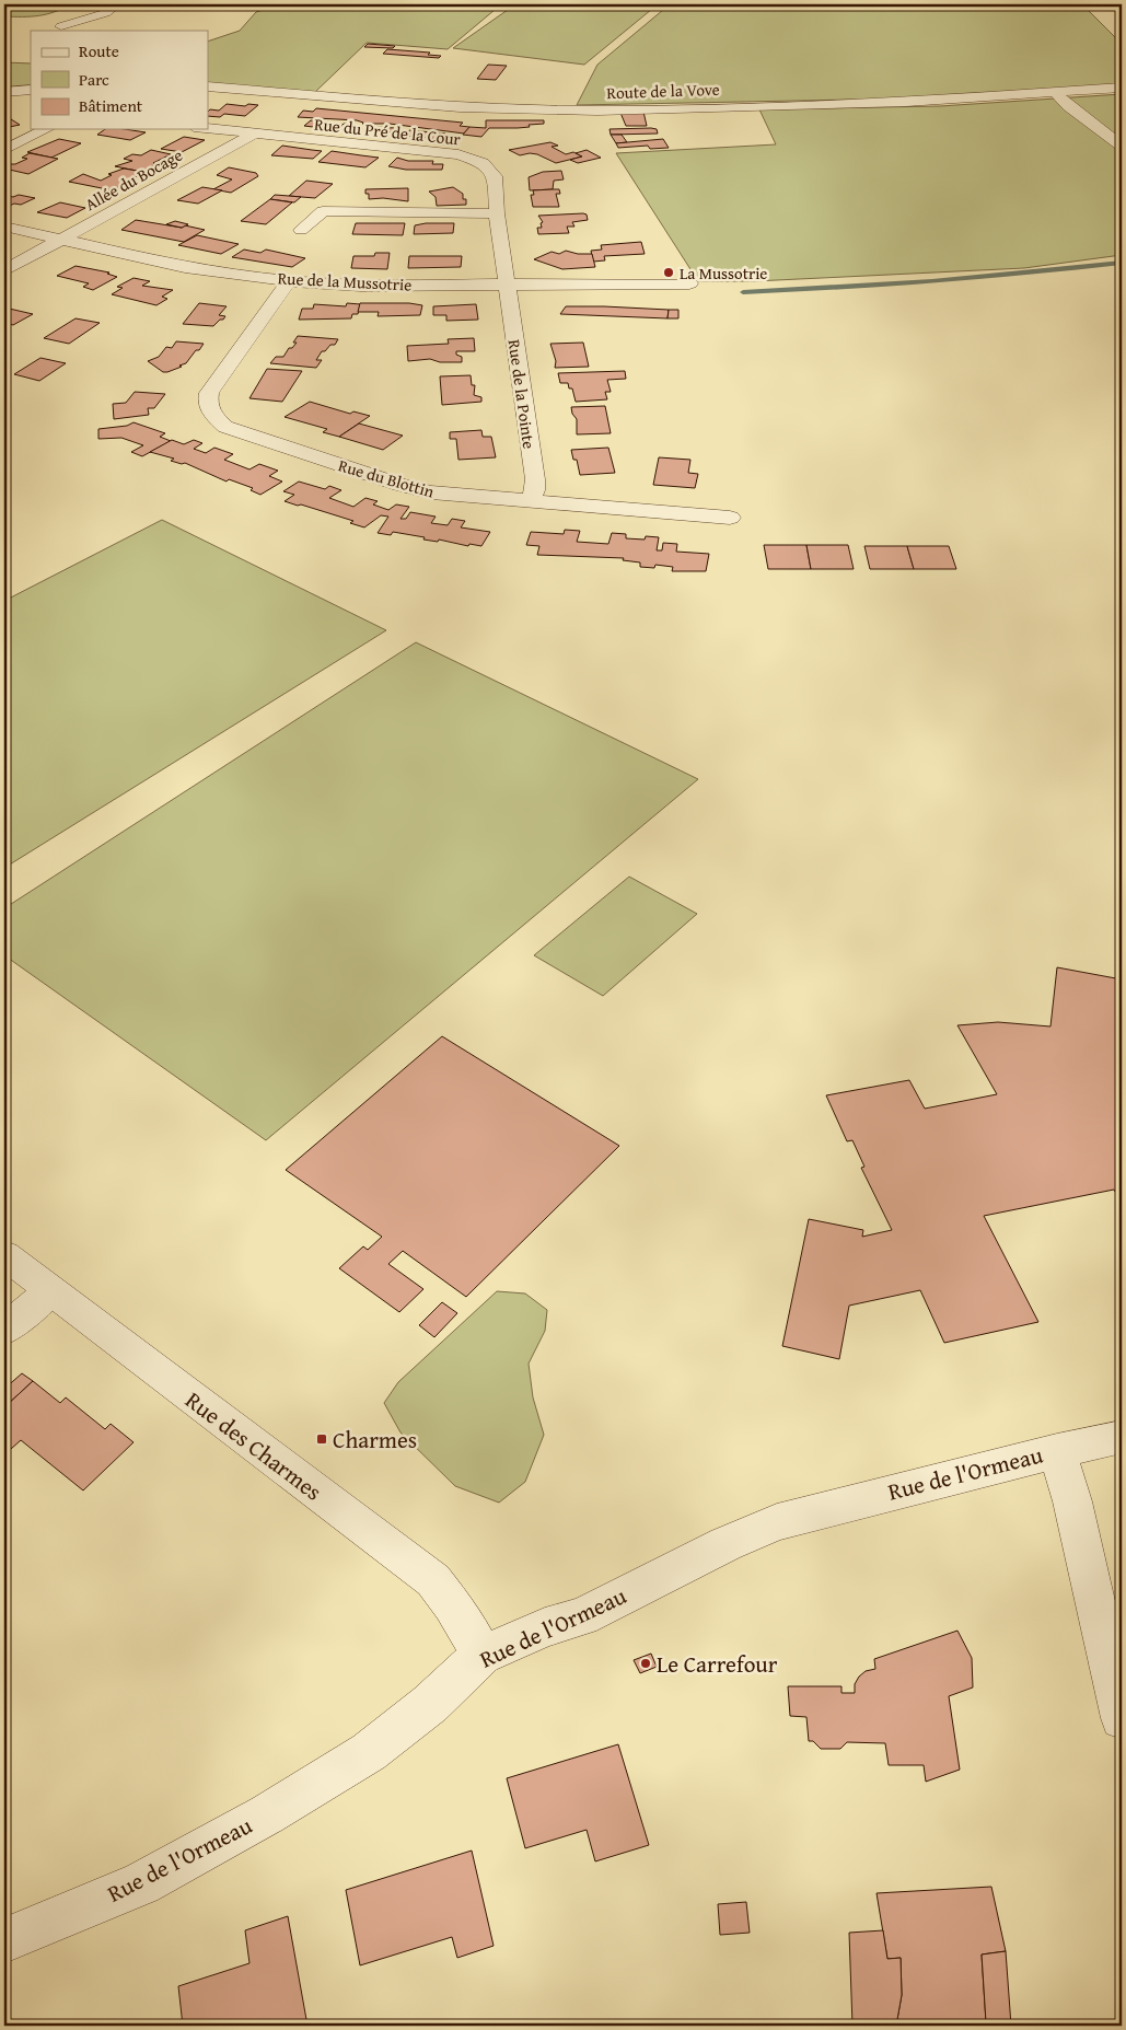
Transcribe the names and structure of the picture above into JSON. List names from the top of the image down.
{
  "streets": {
    "street": [
      "Route de la Vove",
      "Rue du Pré de la Cour",
      "Allée du Bocage",
      "Rue de la Mussotrie",
      "Rue de la Pointe",
      "Rue du Blottin",
      "Rue des Charmes",
      "Rue de l'Ormeau"
    ]
  },
  "crossings": [
    ["Rue du Pré de la Cour", "Allée du Bocage"],
    ["Rue du Pré de la Cour", "Rue de la Mussotrie"],
    ["Rue du Pré de la Cour", "Rue de la Pointe"],
    ["Allée du Bocage", "Rue de la Mussotrie"],
    ["Rue de la Mussotrie", "Rue de la Pointe"],
    ["Rue de la Mussotrie", "Rue du Blottin"],
    ["Rue de la Pointe", "Rue du Blottin"],
    ["Rue des Charmes", "Rue de l'Ormeau"]
  ],
  "places": {
    "other": ["La Mussotrie", "Le Carrefour"],
    "transit": ["Charmes"]
  },
  "legend": ["Route", "Parc", "Bâtiment"]
}
